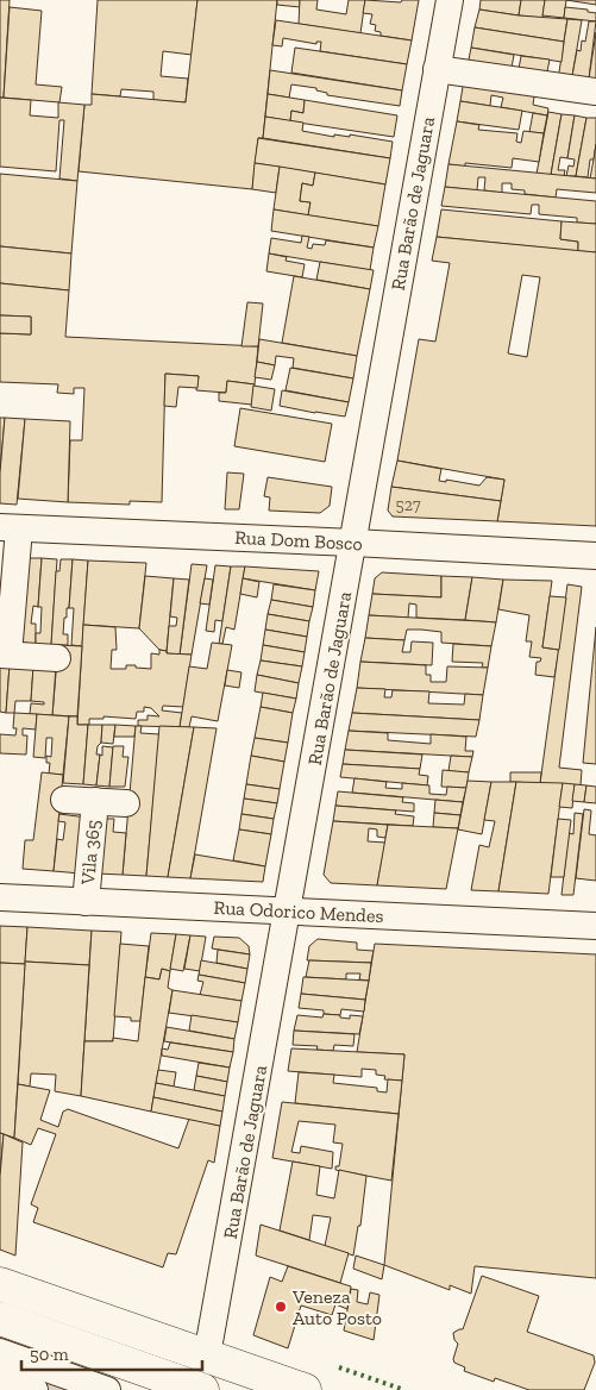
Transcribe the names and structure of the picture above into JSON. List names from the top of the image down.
{
  "streets": {
    "street": [
      "Rua Barão de Jaguara",
      "Rua Dom Bosco",
      "Vila 365",
      "Rua Odorico Mendes"
    ]
  },
  "crossings": [
    ["Rua Barão de Jaguara", "Rua Dom Bosco"],
    ["Rua Barão de Jaguara", "Rua Odorico Mendes"],
    ["Vila 365", "Rua Odorico Mendes"]
  ],
  "places": ["Veneza Auto Posto"],
  "house_numbers": ["527"],
  "scale_bar": "50 m"
}
